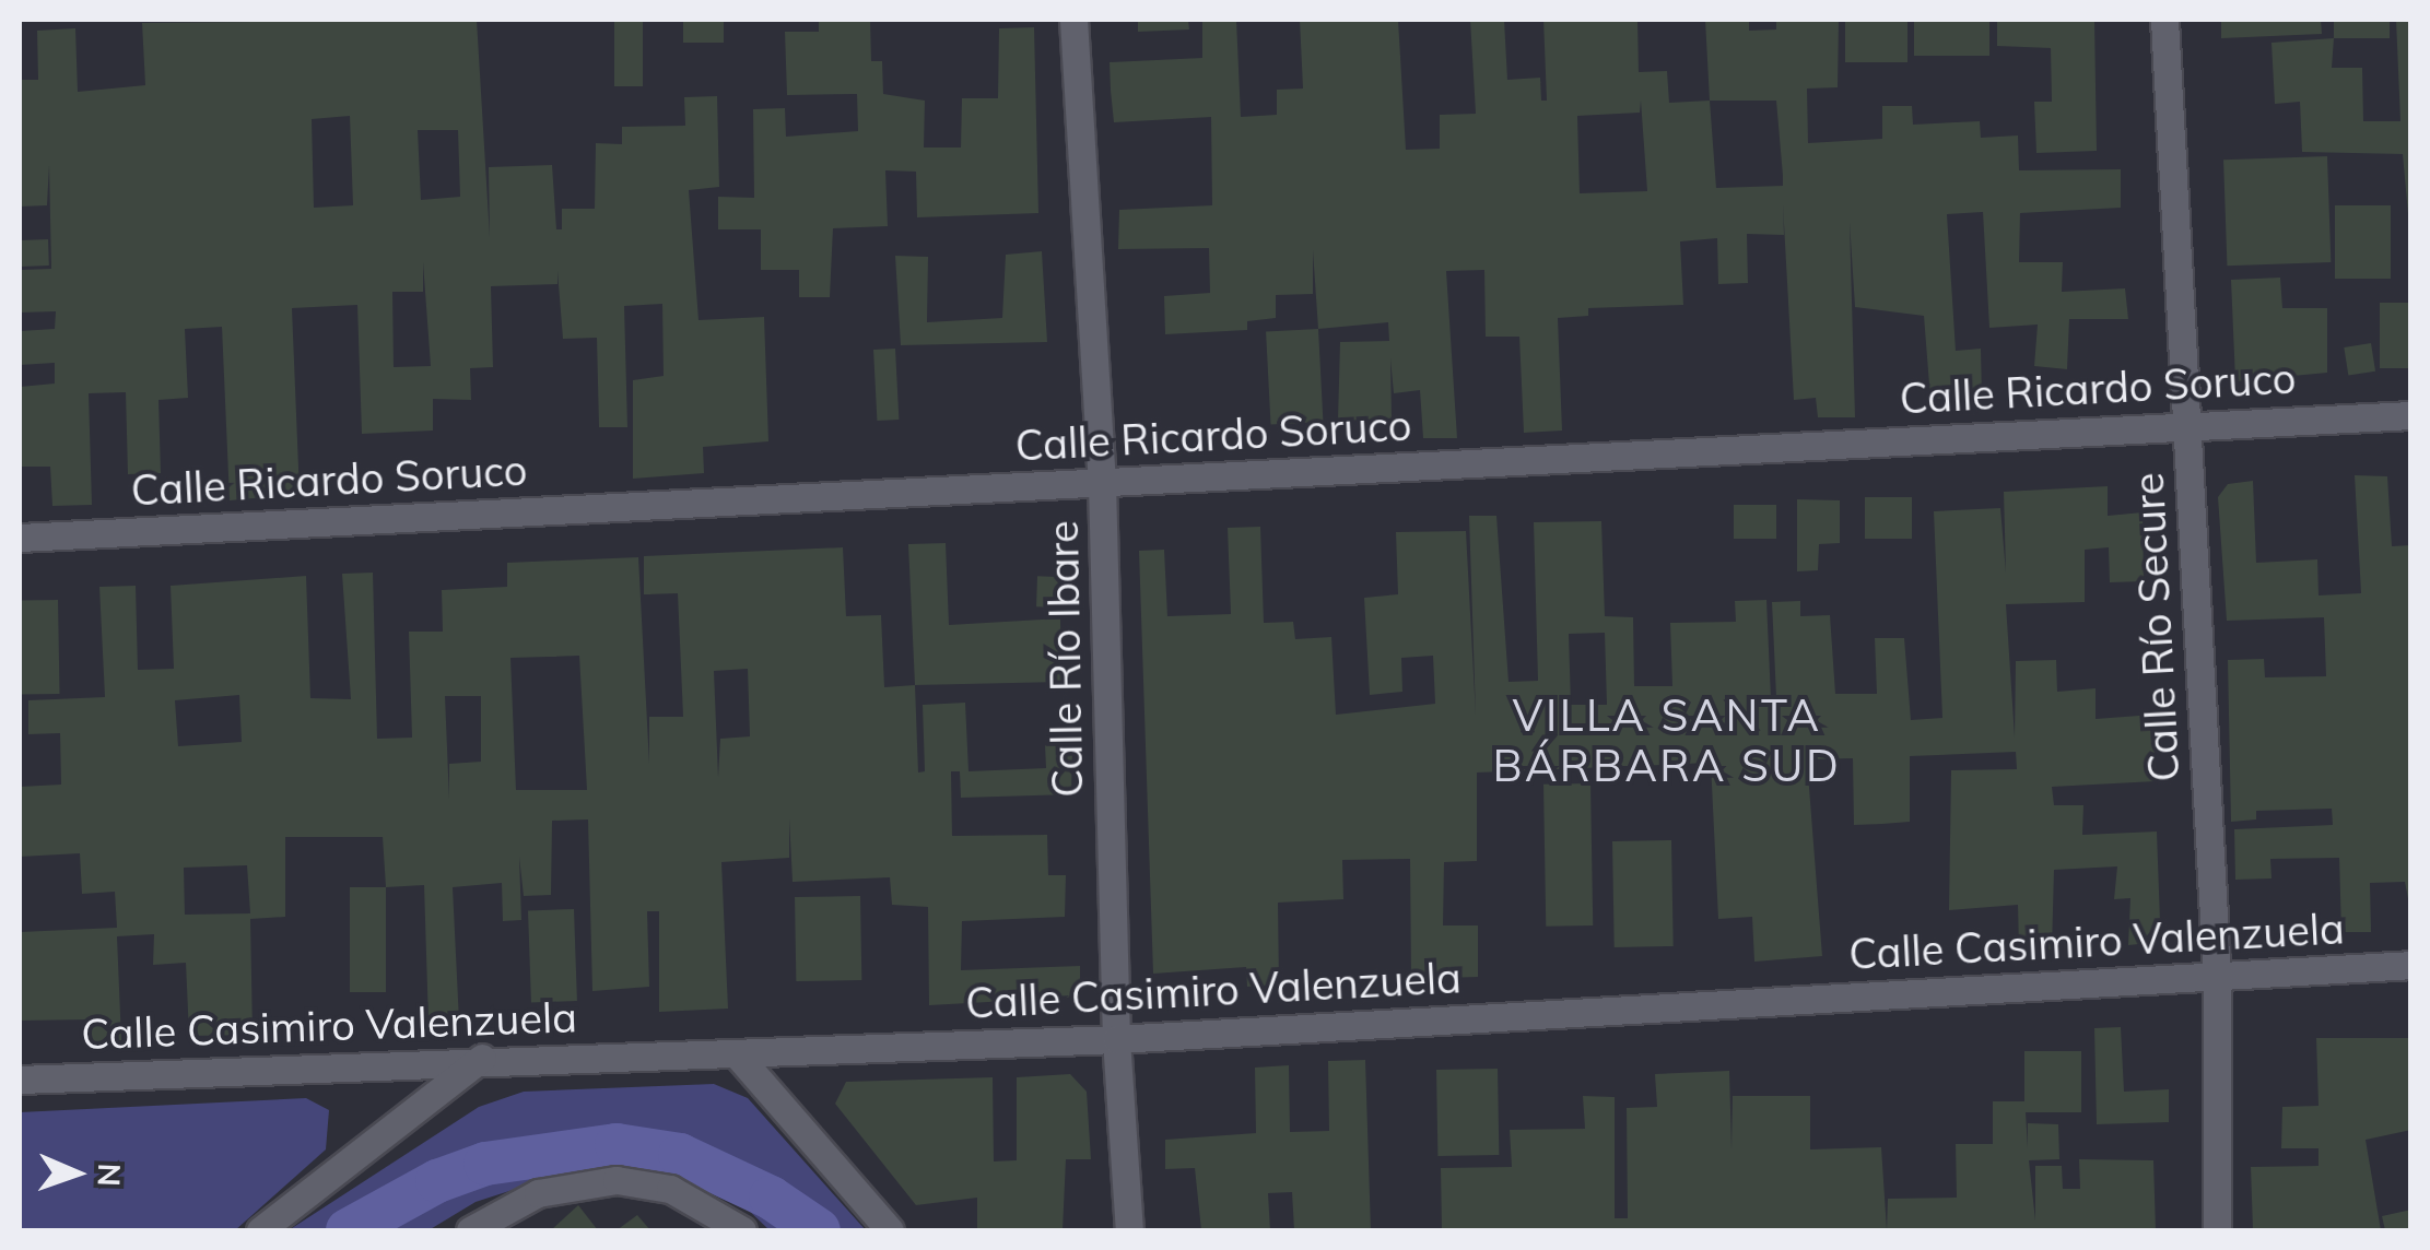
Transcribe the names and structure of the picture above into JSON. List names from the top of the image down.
{
  "streets": {
    "street": [
      "Calle Ricardo Soruco",
      "Calle Río Secure",
      "Calle Río Ibare",
      "Calle Casimiro Valenzuela"
    ]
  },
  "crossings": [
    ["Calle Ricardo Soruco", "Calle Río Secure"],
    ["Calle Ricardo Soruco", "Calle Río Ibare"],
    ["Calle Río Secure", "Calle Casimiro Valenzuela"],
    ["Calle Río Ibare", "Calle Casimiro Valenzuela"]
  ],
  "districts": ["VILLA SANTA BÁRBARA SUD"],
  "north": "right"
}
